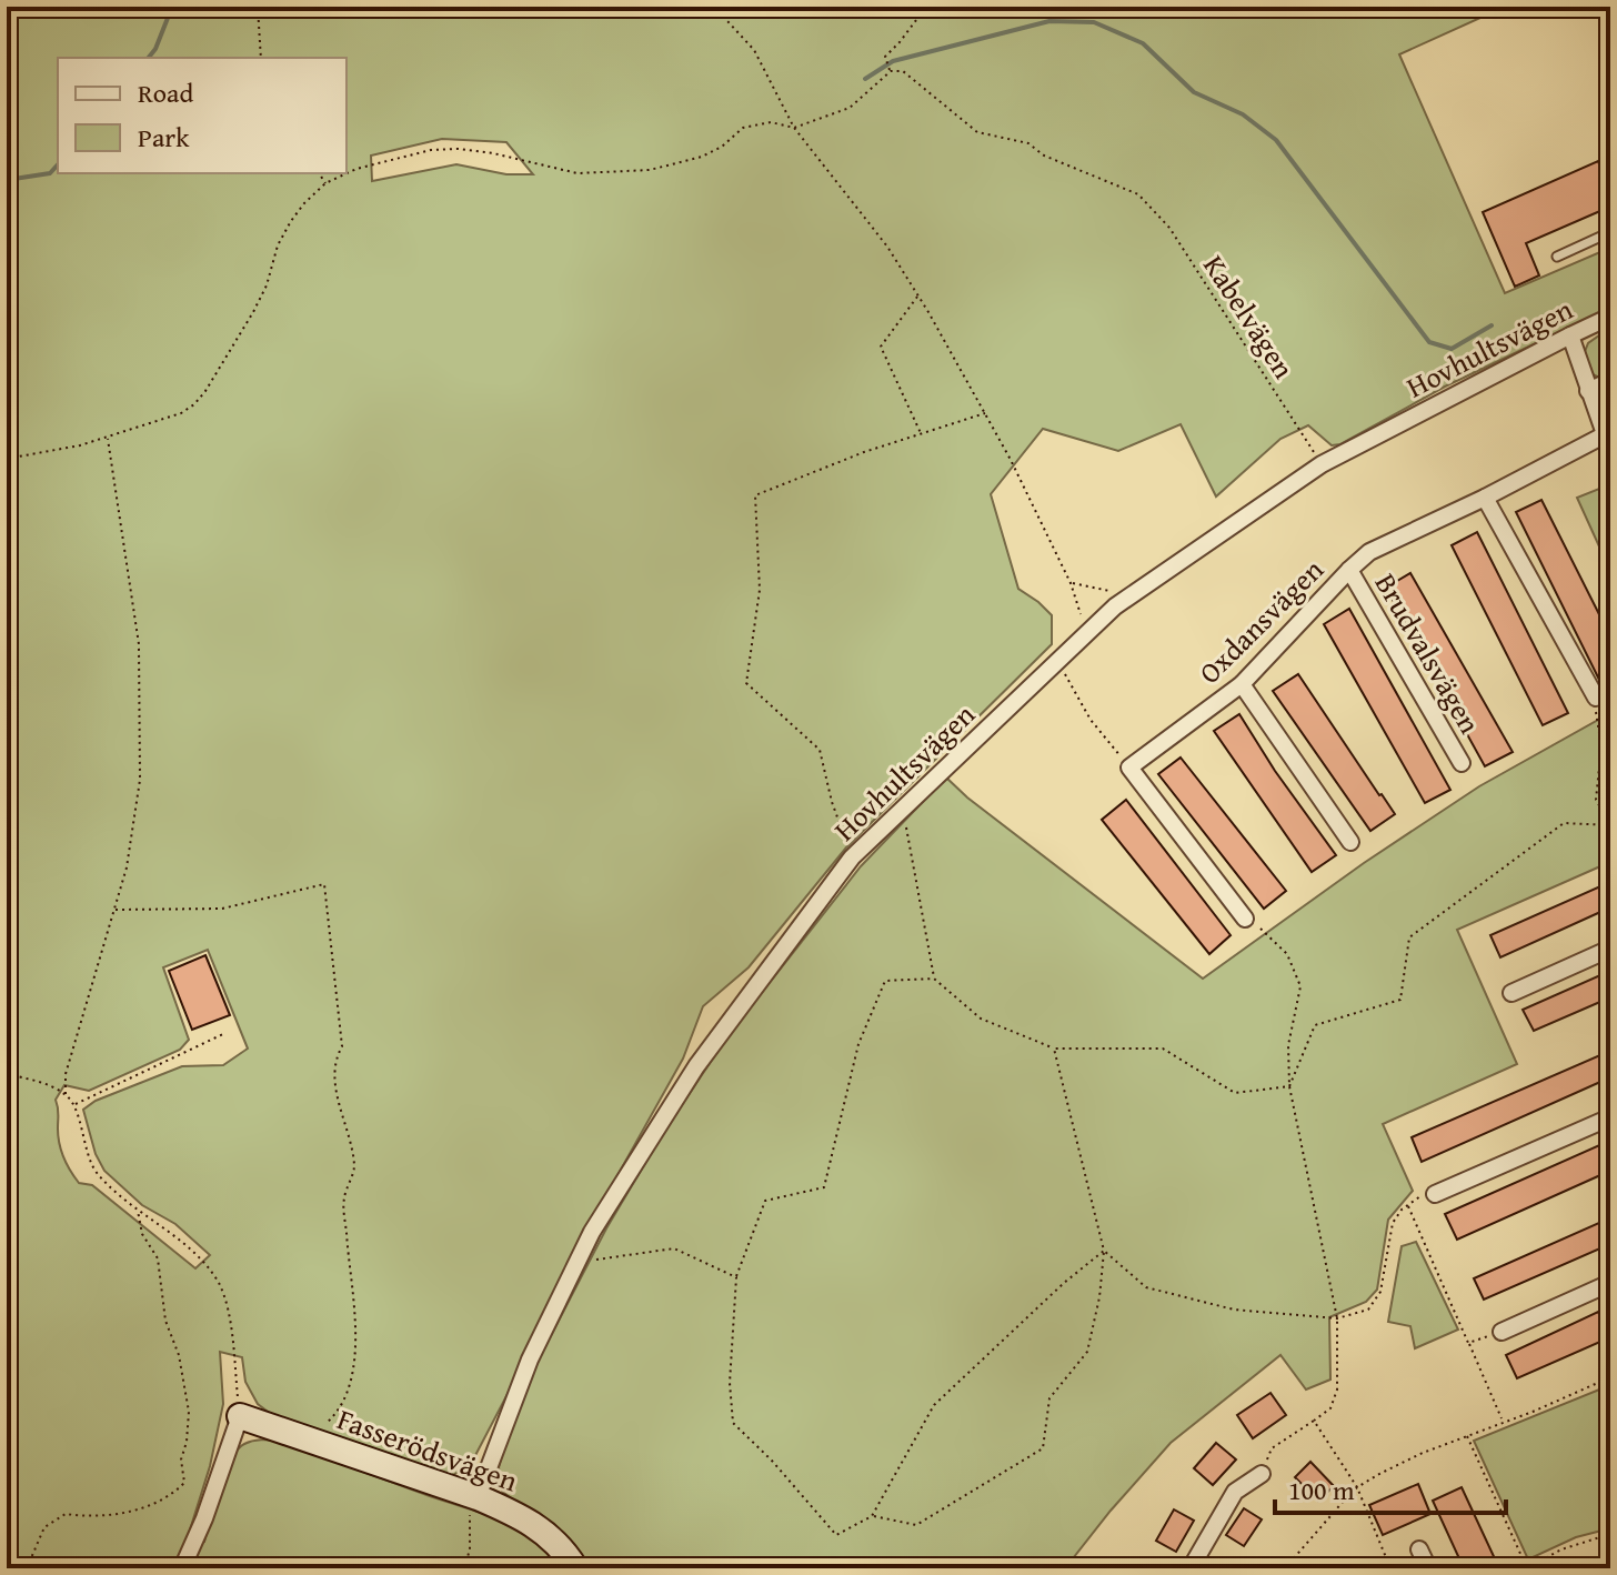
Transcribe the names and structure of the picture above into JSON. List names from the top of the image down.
{
  "streets": {
    "street": [
      "Hovhultsvägen",
      "Oxdansvägen",
      "Brudvalsvägen",
      "Fasserödsvägen"
    ],
    "path": ["Kabelvägen"]
  },
  "crossings": [
    ["Kabelvägen", "Hovhultsvägen"],
    ["Hovhultsvägen", "Fasserödsvägen"],
    ["Oxdansvägen", "Brudvalsvägen"]
  ],
  "legend": ["Road", "Park"],
  "scale_bar": "100 m"
}
